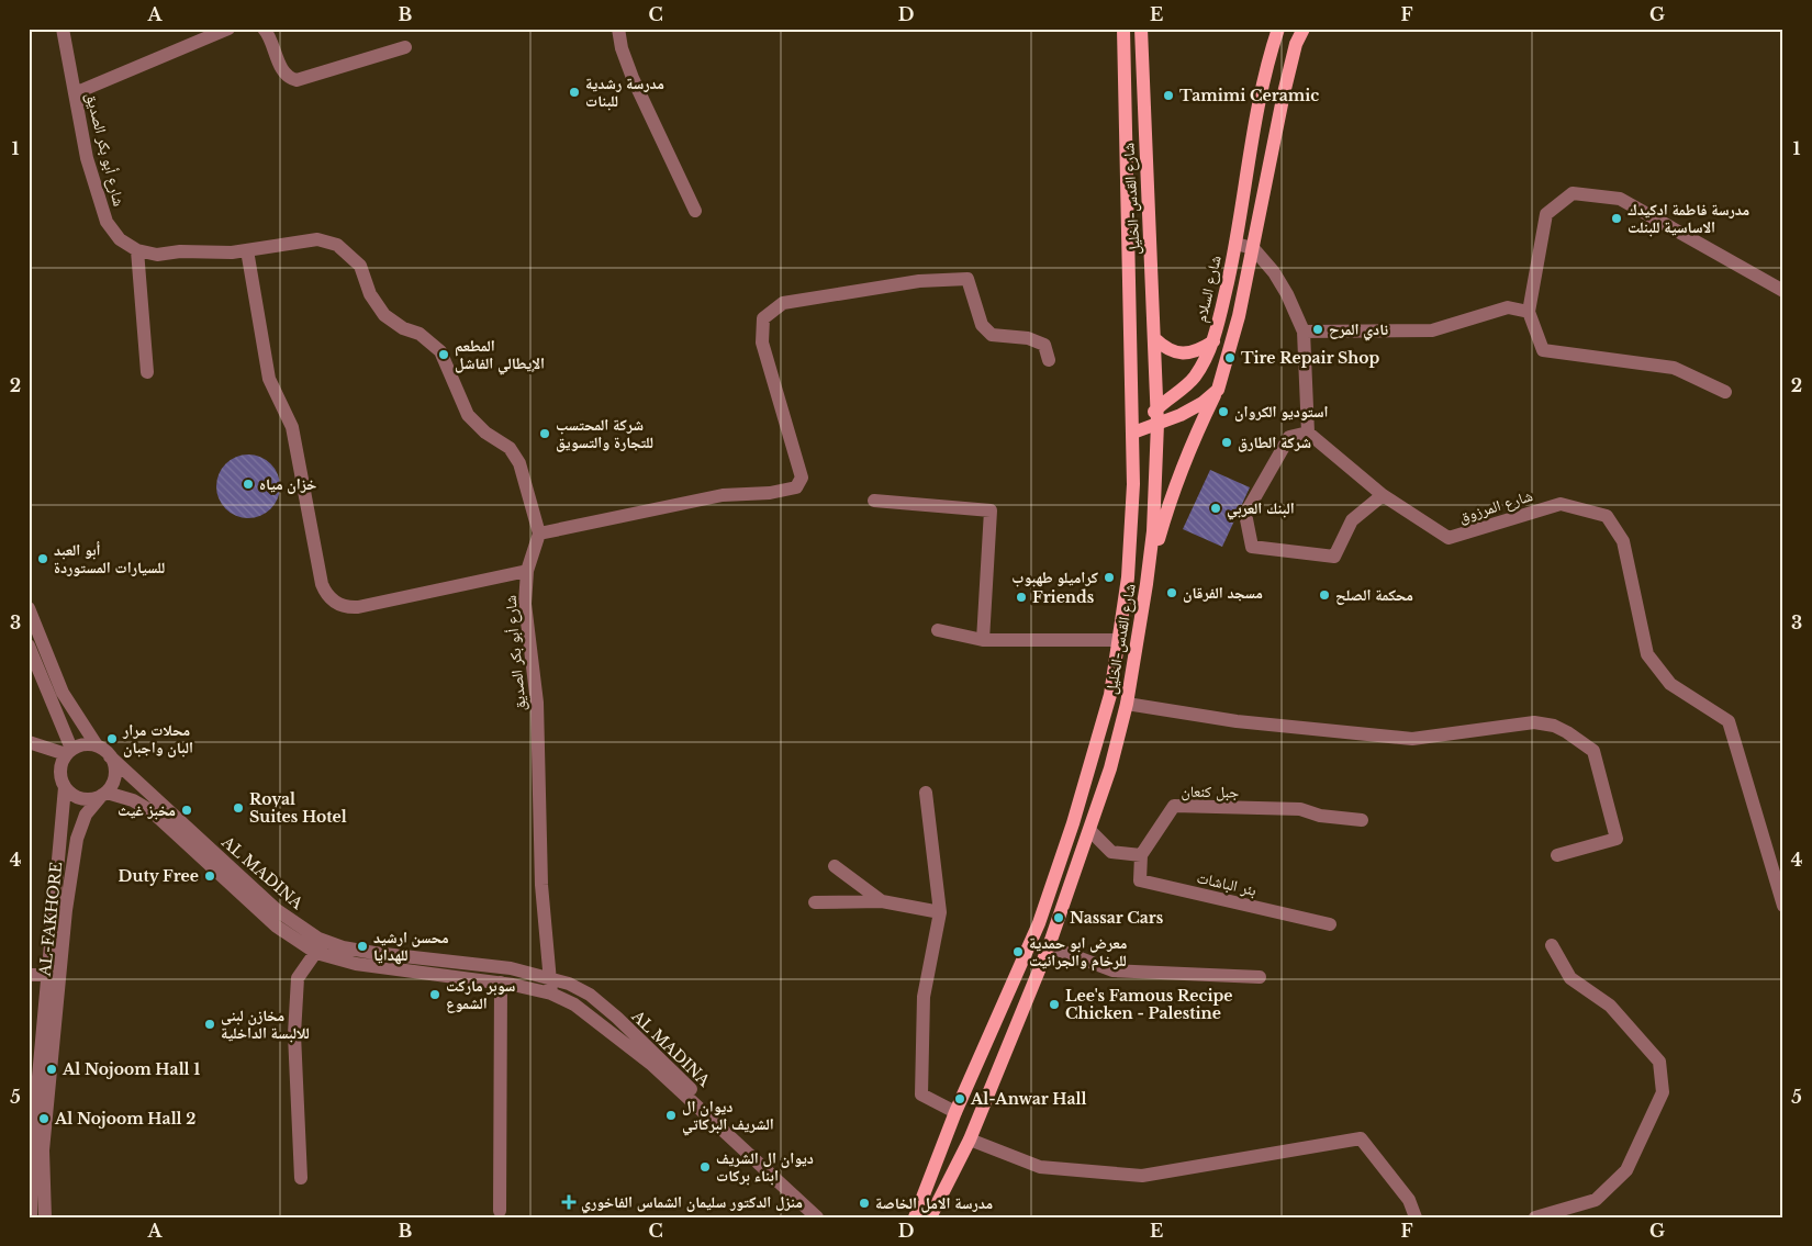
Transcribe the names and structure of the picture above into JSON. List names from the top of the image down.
{
  "streets": {
    "main road": ["شارع القدس-الخليل", "شارع السلام"],
    "street": [
      "شارع أبو بكر الصديق",
      "شارع المرزوق",
      "جبل كنعان",
      "AL MADINA",
      "بئر الباشات",
      "AL-FAKHORE"
    ]
  },
  "crossings": [
    ["شارع أبو بكر الصديق", "AL MADINA"],
    ["شارع القدس-الخليل", "شارع السلام"],
    ["جبل كنعان", "بئر الباشات"],
    ["AL MADINA", "AL-FAKHORE"]
  ],
  "places": {
    "other": [
      "مدرسة رشدية للبنات",
      "Tamimi Ceramic",
      "مدرسة فاطمة ادكيدك الاساسية للبنلت",
      "نادي المرح",
      "المطعم الإيطالي الفاشل",
      "Tire Repair Shop",
      "استوديو الكروان",
      "شركة المحتسب للتجارة والتسويق",
      "شركة الطارق",
      "خزان مياه",
      "البنك العربي",
      "أبو العبد للسيارات المستوردة",
      "كراميلو طهبوب",
      "مسجد الفرقان",
      "محكمة الصلح",
      "Friends",
      "محلات مرار البان واجبان",
      "Royal Suites Hotel",
      "مخبز غيث",
      "Duty Free",
      "Nassar Cars",
      "محسن ارشيد للهدايا",
      "معرض ابو حمدية للرخام والجرانيت",
      "سوبر ماركت الشموع",
      "Lee's Famous Recipe Chicken - Palestine",
      "مخازن لبنى للالبسة الداخلية",
      "Al Nojoom Hall 1",
      "Al-Anwar Hall",
      "ديوان ال الشريف البركاتي",
      "Al Nojoom Hall 2",
      "ديوان ال الشريف ابناء بركات",
      "مدرسة الامل الخاصة"
    ],
    "health": ["منزل الدكتور سليمان الشماس الفاخوري"]
  },
  "grid": {
    "columns": [
      "A",
      "B",
      "C",
      "D",
      "E",
      "F",
      "G"
    ],
    "rows": [
      "1",
      "2",
      "3",
      "4",
      "5"
    ]
  }
}
